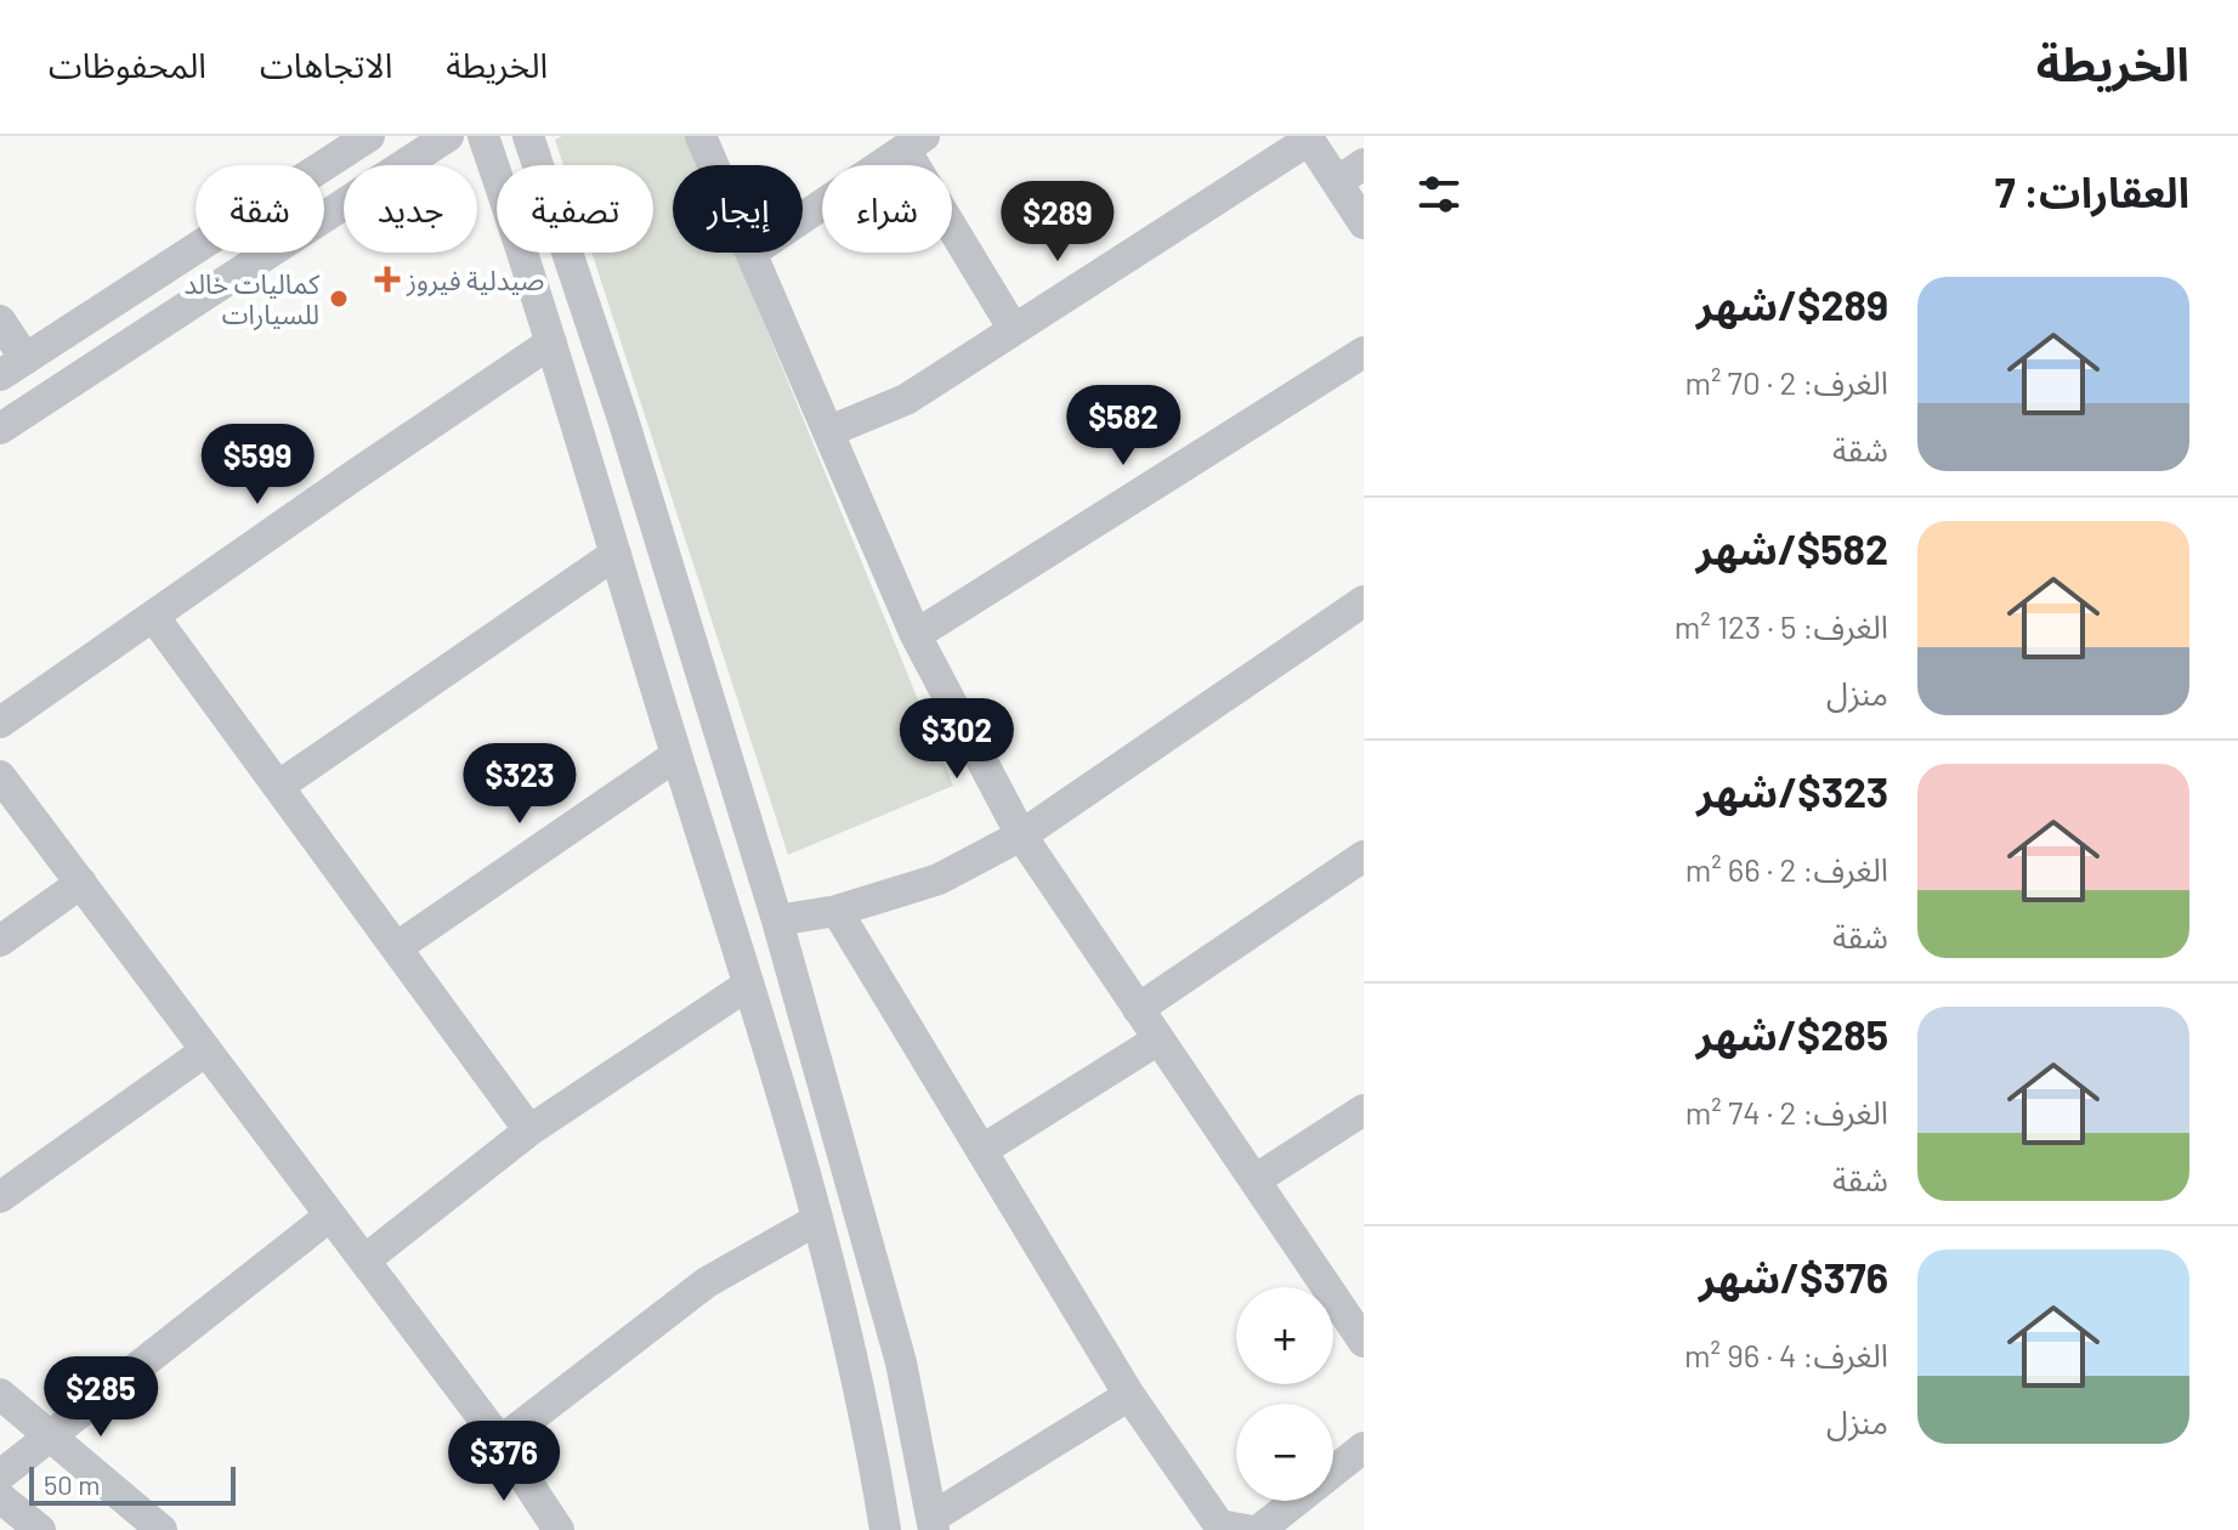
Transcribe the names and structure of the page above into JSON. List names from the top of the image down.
{
  "places": {
    "health": ["صيدلية فيروز"],
    "other": ["كماليات خالد للسيارات"]
  },
  "scale_bar": "50 m",
  "page": {
    "header": "الخريطة",
    "nav": ["الخريطة", "الاتجاهات", "المحفوظات"],
    "heading": "العقارات: 7",
    "chip": [
      "شراء",
      "إيجار",
      "تصفية",
      "جديد",
      "شقة"
    ],
    "price": [
      "$289",
      "$582",
      "$599",
      "$302",
      "$323",
      "$285",
      "$376"
    ],
    "list": [
      {
        "name": "$289/شهر",
        "note": "الغرف: 2 · 70 m² · شقة"
      },
      {
        "name": "$582/شهر",
        "note": "الغرف: 5 · 123 m² · منزل"
      },
      {
        "name": "$323/شهر",
        "note": "الغرف: 2 · 66 m² · شقة"
      },
      {
        "name": "$285/شهر",
        "note": "الغرف: 2 · 74 m² · شقة"
      },
      {
        "name": "$376/شهر",
        "note": "الغرف: 4 · 96 m² · منزل"
      }
    ],
    "map_buttons": ["+", "−"],
    "scale": "50 m"
  }
}
